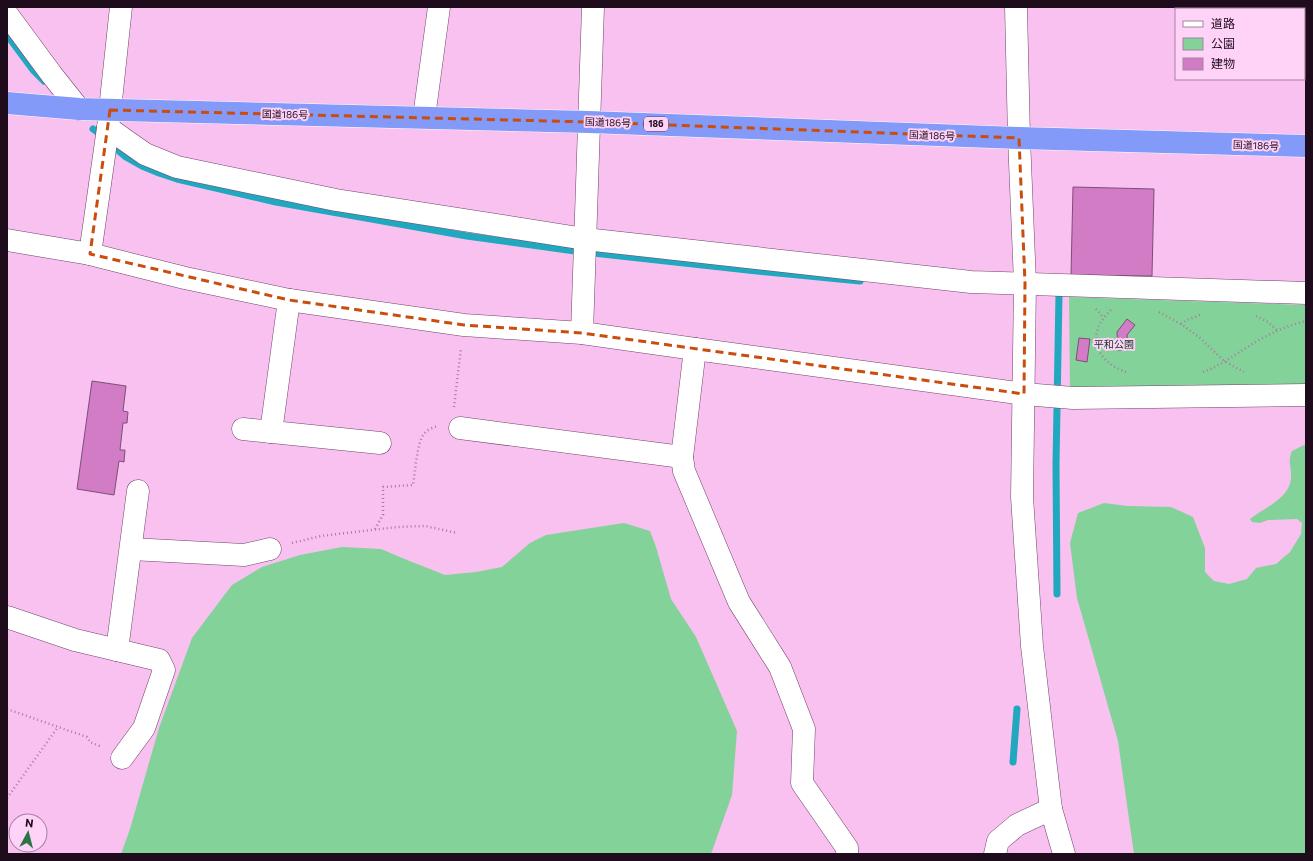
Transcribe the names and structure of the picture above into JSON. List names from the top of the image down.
{
  "streets": {
    "highway": ["国道186号", "186"]
  },
  "parks": ["平和公園"],
  "legend": ["道路", "公園", "建物"],
  "north": "top"
}
